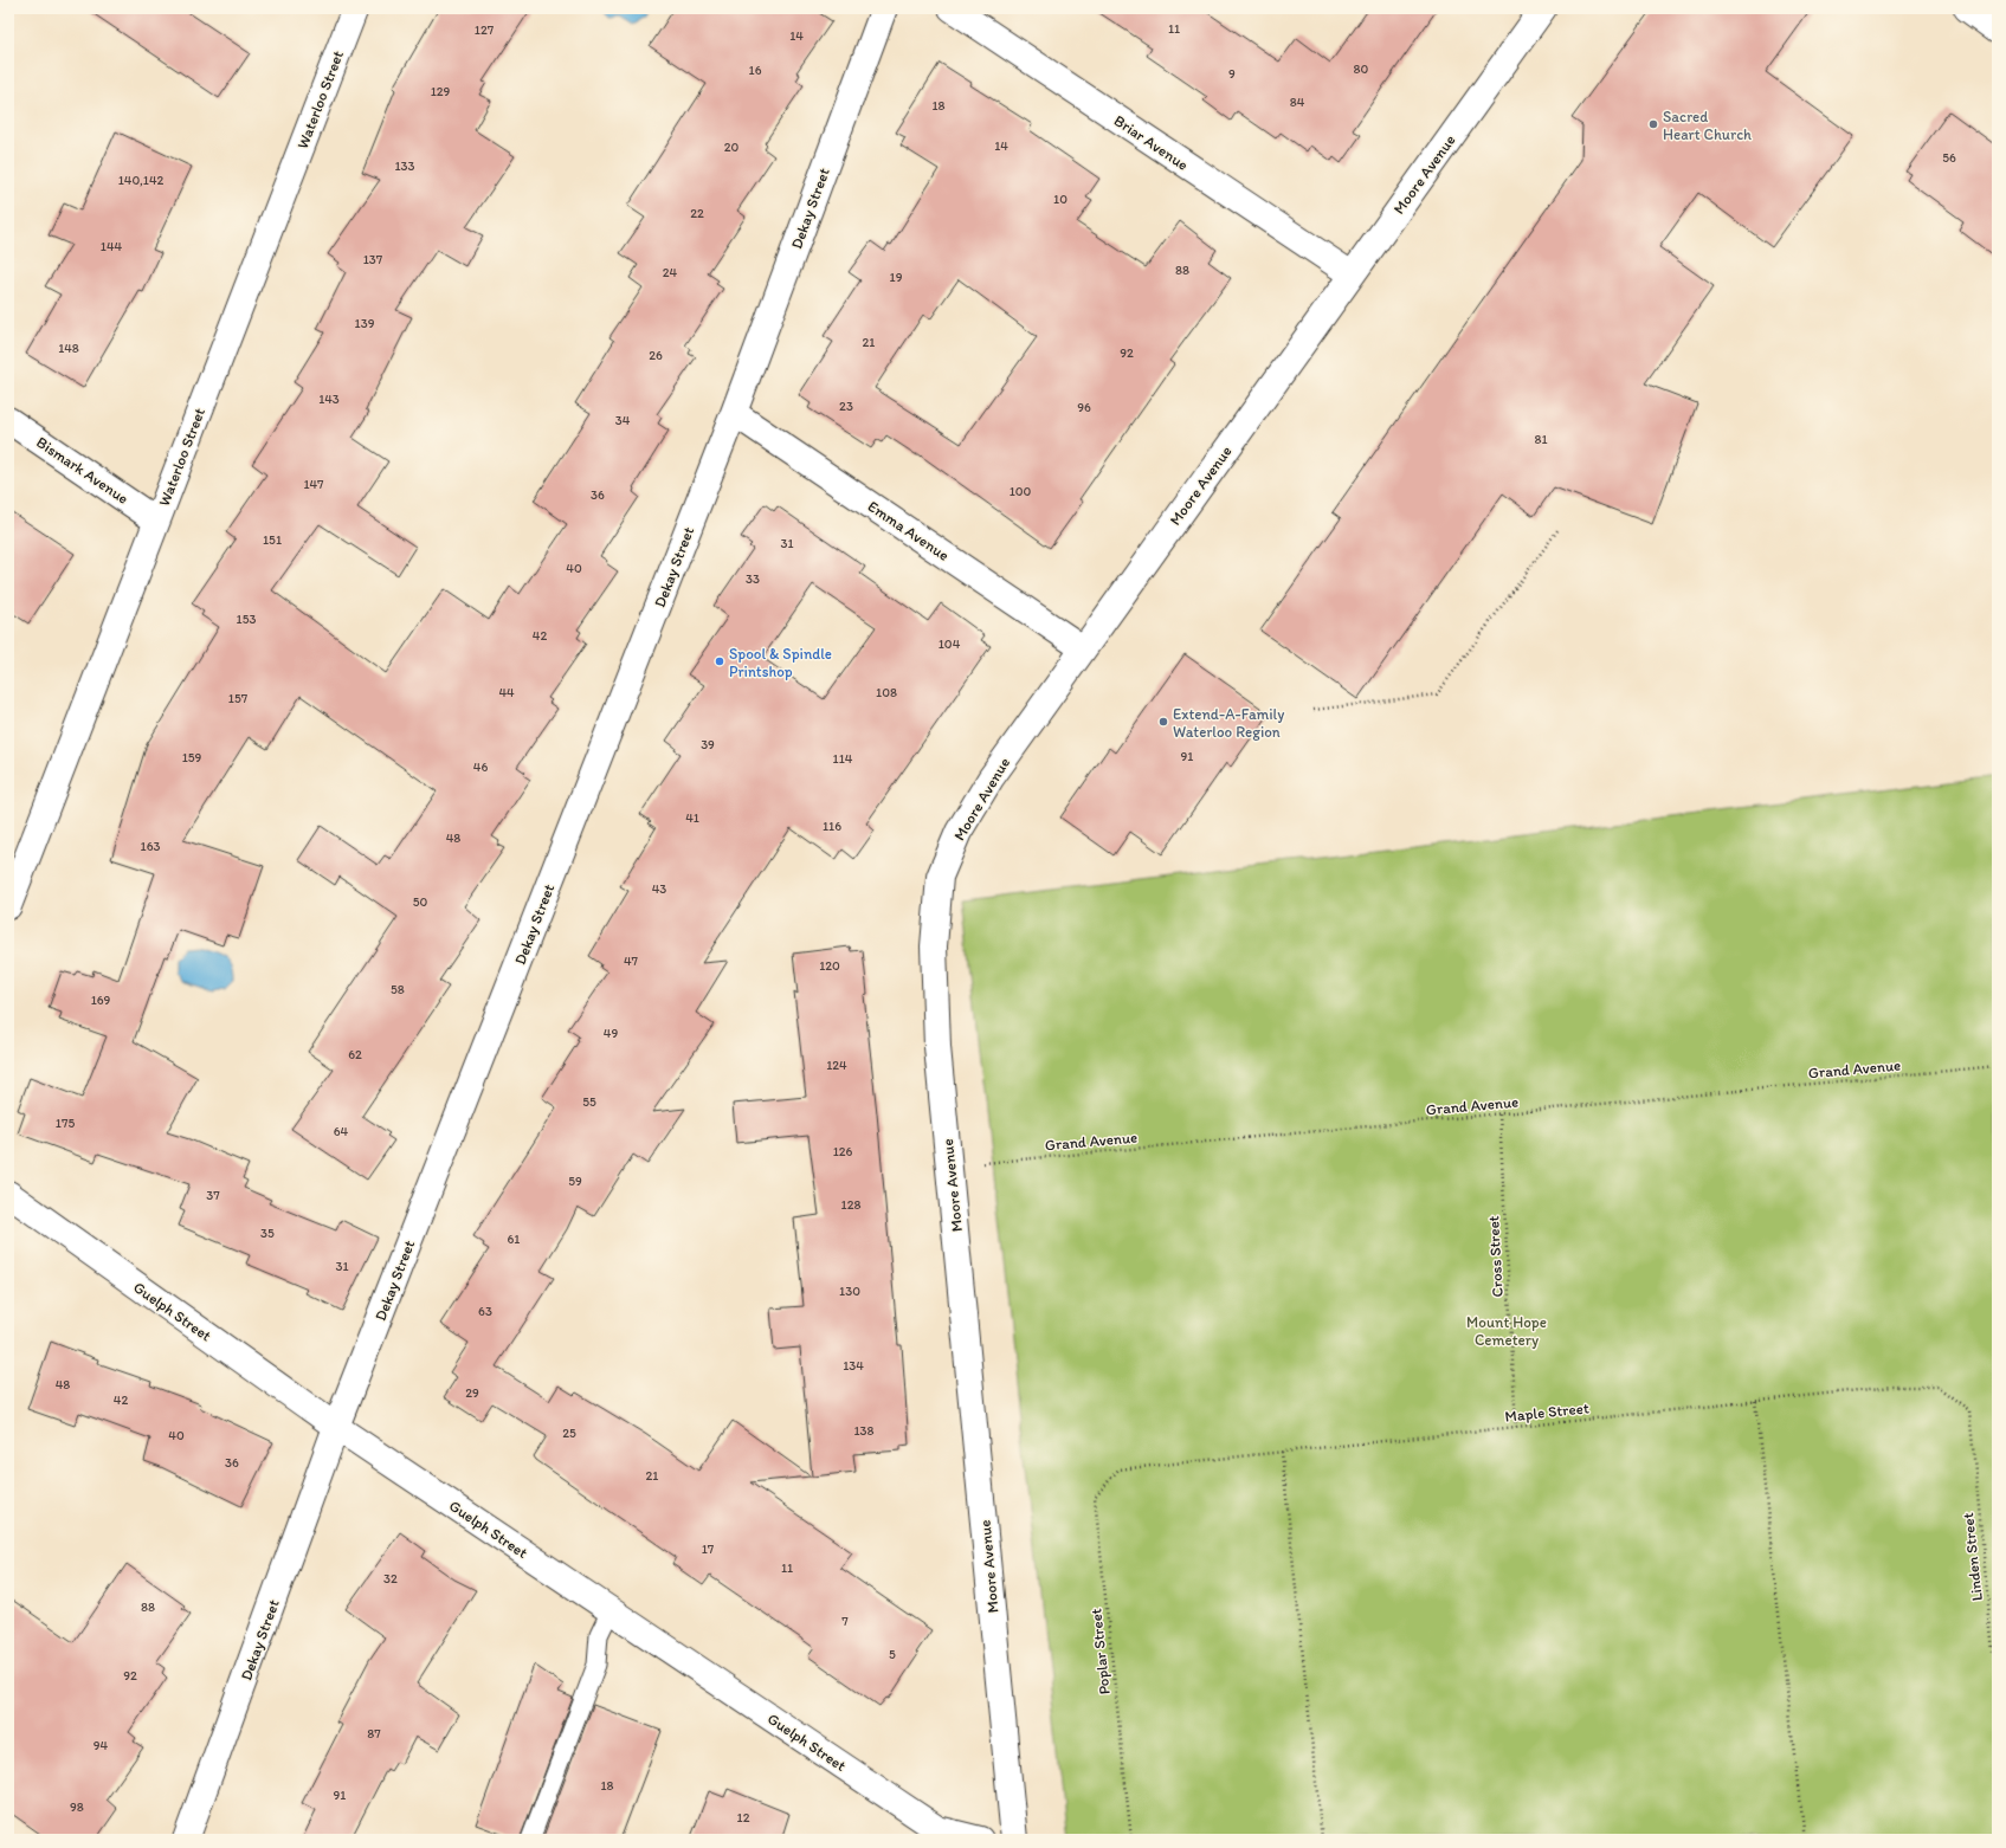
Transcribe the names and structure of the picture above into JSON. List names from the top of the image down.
{
  "streets": {
    "street": [
      "Waterloo Street",
      "Briar Avenue",
      "Moore Avenue",
      "Dekay Street",
      "Bismark Avenue",
      "Emma Avenue",
      "Guelph Street"
    ],
    "path": [
      "Grand Avenue",
      "Cross Street",
      "Maple Street",
      "Linden Street",
      "Poplar Street"
    ]
  },
  "crossings": [
    ["Waterloo Street", "Bismark Avenue"],
    ["Briar Avenue", "Moore Avenue"],
    ["Moore Avenue", "Emma Avenue"],
    ["Moore Avenue", "Grand Avenue"],
    ["Dekay Street", "Emma Avenue"],
    ["Dekay Street", "Guelph Street"],
    ["Grand Avenue", "Cross Street"],
    ["Cross Street", "Maple Street"],
    ["Maple Street", "Linden Street"],
    ["Maple Street", "Poplar Street"]
  ],
  "parks": ["Mount Hope Cemetery"],
  "places": ["Sacred Heart Church", "Spool & Spindle Printshop", "Extend-A-Family Waterloo Region"],
  "house_numbers": [
    "11",
    "127",
    "14",
    "80",
    "16",
    "9",
    "129",
    "84",
    "18",
    "14",
    "20",
    "56",
    "133",
    "140,142",
    "10",
    "22",
    "144",
    "137",
    "88",
    "24",
    "19",
    "139",
    "21",
    "148",
    "92",
    "26",
    "143",
    "23",
    "96",
    "34",
    "81",
    "147",
    "100",
    "36",
    "151",
    "31",
    "40",
    "33",
    "153",
    "42",
    "104",
    "44",
    "108",
    "157",
    "39",
    "91",
    "159",
    "114",
    "46",
    "41",
    "116",
    "48",
    "163",
    "43",
    "50",
    "47",
    "120",
    "58",
    "169",
    "49",
    "62",
    "124",
    "55",
    "175",
    "64",
    "126",
    "59",
    "37",
    "128",
    "35",
    "61",
    "31",
    "130",
    "63",
    "134",
    "48",
    "29",
    "42",
    "138",
    "25",
    "40",
    "36",
    "21",
    "17",
    "11",
    "32",
    "88",
    "7",
    "5",
    "92",
    "87",
    "94",
    "18",
    "91",
    "98",
    "12"
  ]
}
